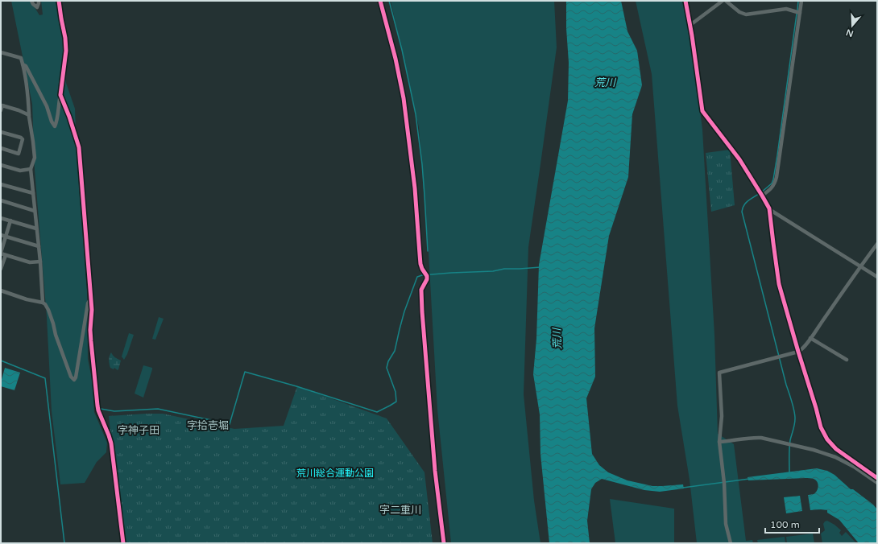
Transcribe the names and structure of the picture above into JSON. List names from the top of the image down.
{
  "districts": ["字拾壱堀", "字神子田", "字二重川"],
  "water": ["荒川"],
  "parks": ["荒川総合運動公園"],
  "scale_bar": "100 m",
  "north": "bottom"
}
